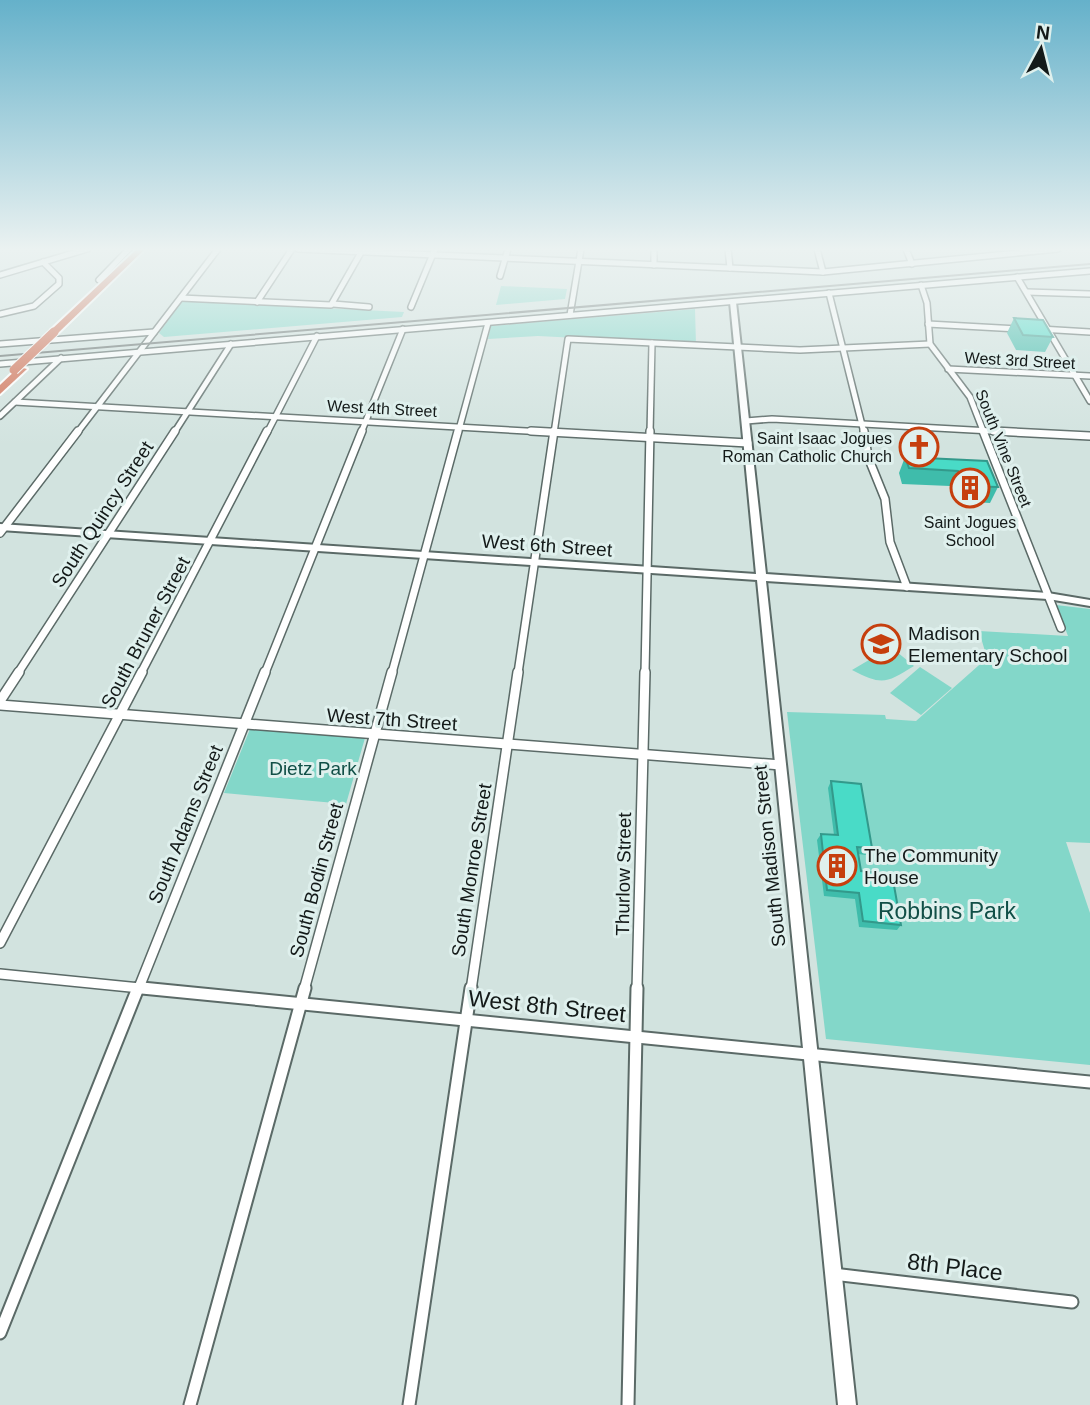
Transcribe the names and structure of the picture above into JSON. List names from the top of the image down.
{
  "streets": {
    "street": [
      "West 3rd Street",
      "West 4th Street",
      "South Vine Street",
      "South Quincy Street",
      "West 6th Street",
      "South Bruner Street",
      "West 7th Street",
      "South Adams Street",
      "South Madison Street",
      "South Monroe Street",
      "Thurlow Street",
      "South Bodin Street",
      "West 8th Street",
      "8th Place"
    ]
  },
  "crossings": [
    ["West 3rd Street", "South Vine Street"],
    ["West 4th Street", "South Quincy Street"],
    ["West 4th Street", "South Bruner Street"],
    ["West 4th Street", "South Adams Street"],
    ["West 4th Street", "South Madison Street"],
    ["West 4th Street", "South Monroe Street"],
    ["West 4th Street", "Thurlow Street"],
    ["West 4th Street", "South Bodin Street"],
    ["South Vine Street", "West 6th Street"],
    ["South Quincy Street", "West 6th Street"],
    ["South Quincy Street", "West 7th Street"],
    ["West 6th Street", "South Bruner Street"],
    ["West 6th Street", "South Adams Street"],
    ["West 6th Street", "South Madison Street"],
    ["West 6th Street", "South Monroe Street"],
    ["West 6th Street", "Thurlow Street"],
    ["West 6th Street", "South Bodin Street"],
    ["South Bruner Street", "West 7th Street"],
    ["West 7th Street", "South Adams Street"],
    ["West 7th Street", "South Madison Street"],
    ["West 7th Street", "South Monroe Street"],
    ["West 7th Street", "Thurlow Street"],
    ["West 7th Street", "South Bodin Street"],
    ["South Adams Street", "West 8th Street"],
    ["South Madison Street", "West 8th Street"],
    ["South Madison Street", "8th Place"],
    ["South Monroe Street", "Thurlow Street"],
    ["South Monroe Street", "West 8th Street"],
    ["Thurlow Street", "West 8th Street"],
    ["South Bodin Street", "West 8th Street"]
  ],
  "parks": ["Dietz Park", "Robbins Park"],
  "places": {
    "church": ["Saint Isaac Jogues Roman Catholic Church"],
    "building": ["Saint Jogues School", "The Community House"],
    "school or university": ["Madison Elementary School"]
  },
  "north": "top"
}
